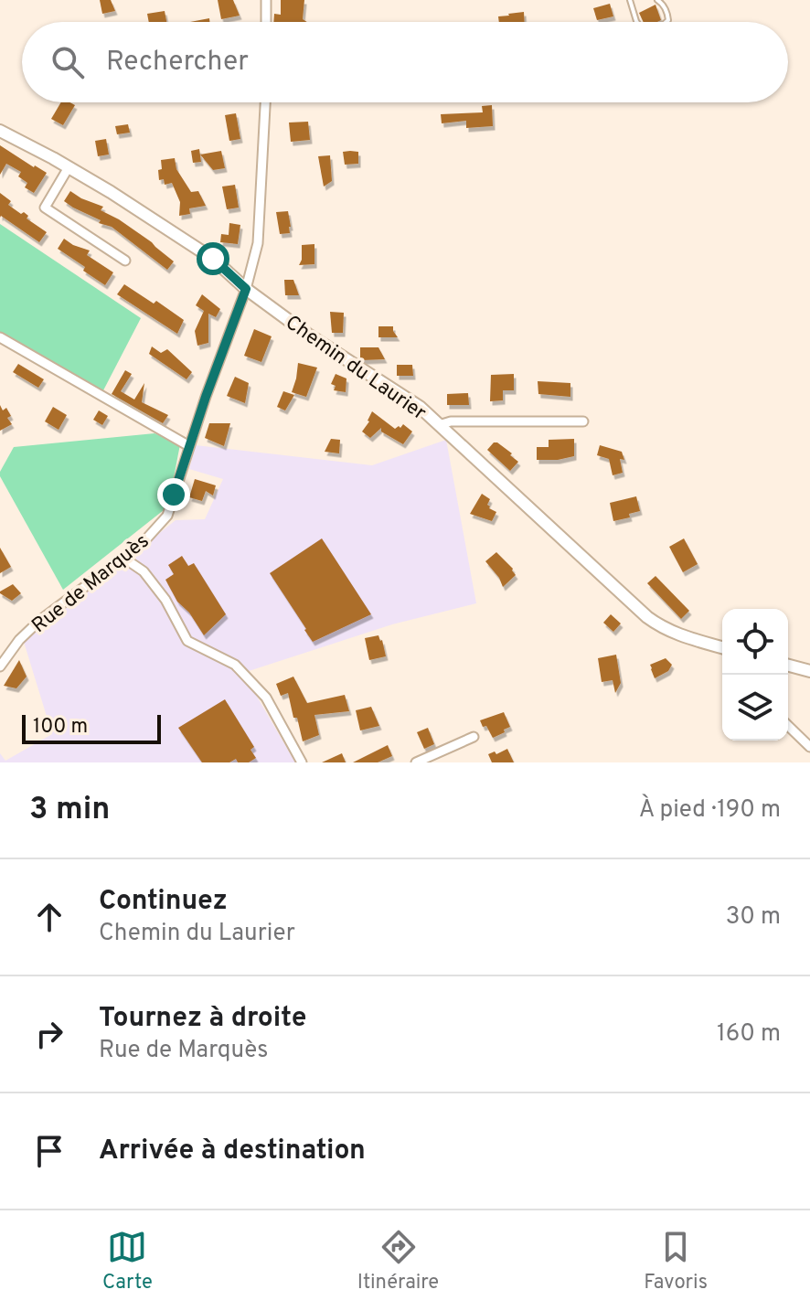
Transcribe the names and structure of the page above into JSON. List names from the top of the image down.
{
  "streets": {
    "street": ["Chemin du Laurier", "Rue de Marquès"]
  },
  "crossings": [
    ["Chemin du Laurier", "Rue de Marquès"]
  ],
  "scale_bar": "100 m",
  "page": {
    "search": "Rechercher",
    "scale": "100 m",
    "heading": ["3 min", "À pied · 190 m"],
    "list": [
      ["Continuez", "Chemin du Laurier", "30 m"],
      ["Tournez à droite", "Rue de Marquès", "160 m"],
      "Arrivée à destination"
    ],
    "nav": ["Carte", "Itinéraire", "Favoris"]
  }
}
